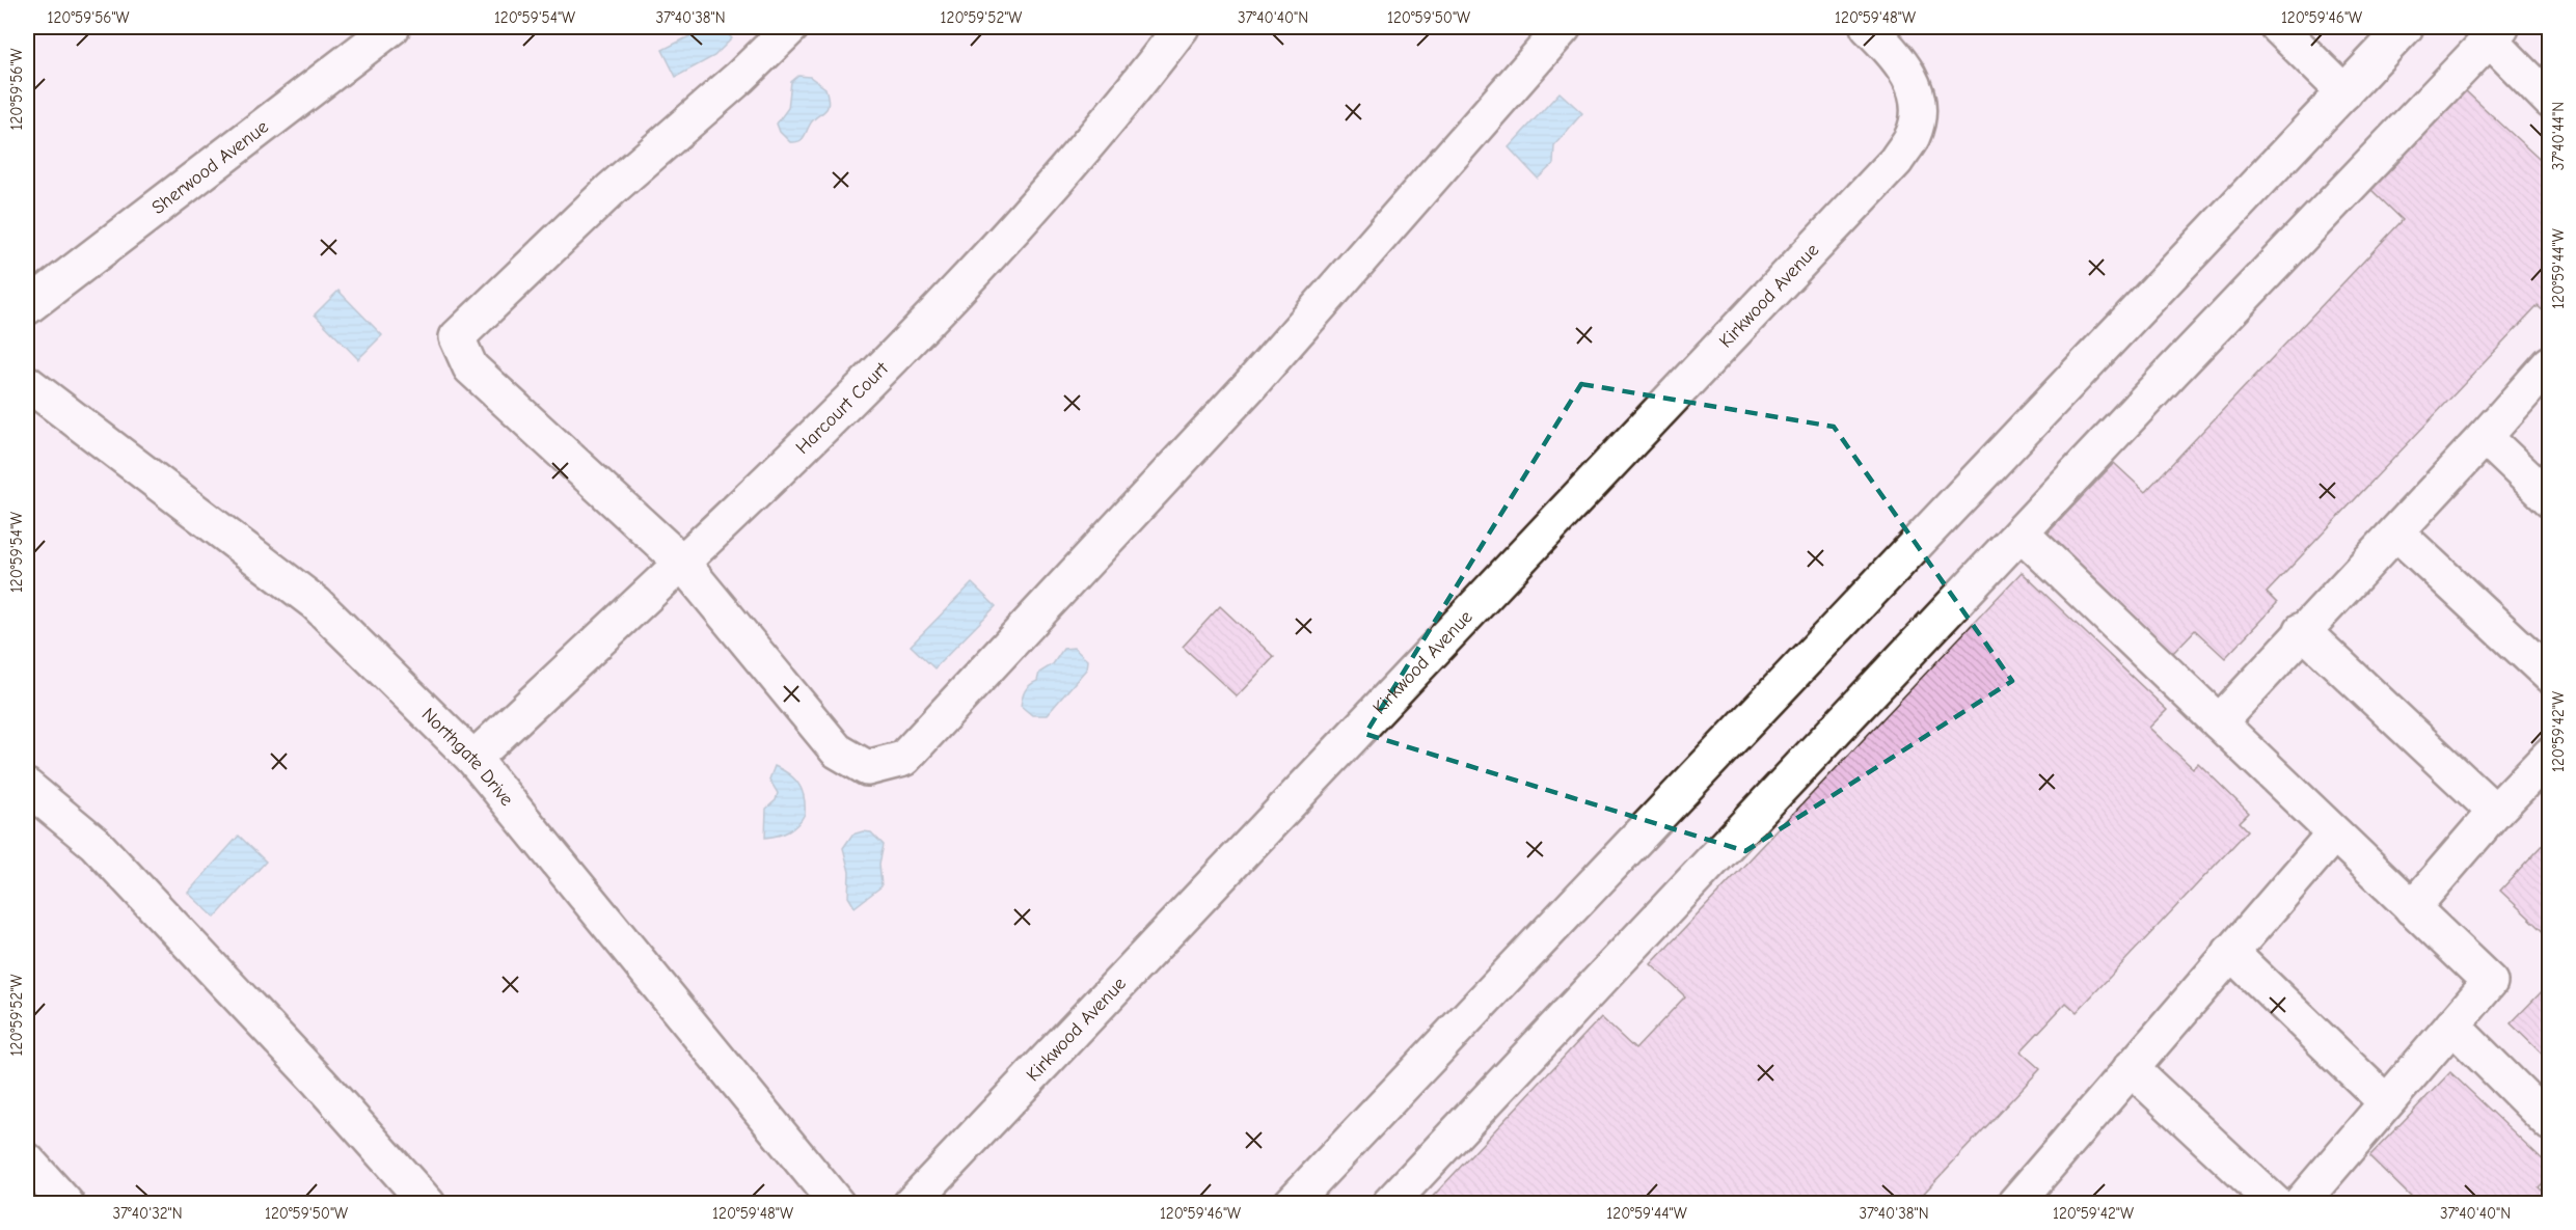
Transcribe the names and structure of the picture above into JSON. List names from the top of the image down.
{
  "streets": {
    "street": [
      "Sherwood Avenue",
      "Kirkwood Avenue",
      "Harcourt Court",
      "Northgate Drive"
    ]
  },
  "crossings": [
    ["Harcourt Court", "Northgate Drive"]
  ],
  "coordinates": [
    "120°59'56\"W",
    "120°59'54\"W",
    "37°40'38\"N",
    "120°59'52\"W",
    "37°40'40\"N",
    "120°59'50\"W",
    "120°59'48\"W",
    "120°59'46\"W",
    "37°40'44\"N",
    "120°59'44\"W",
    "120°59'42\"W",
    "37°40'32\"N"
  ]
}
